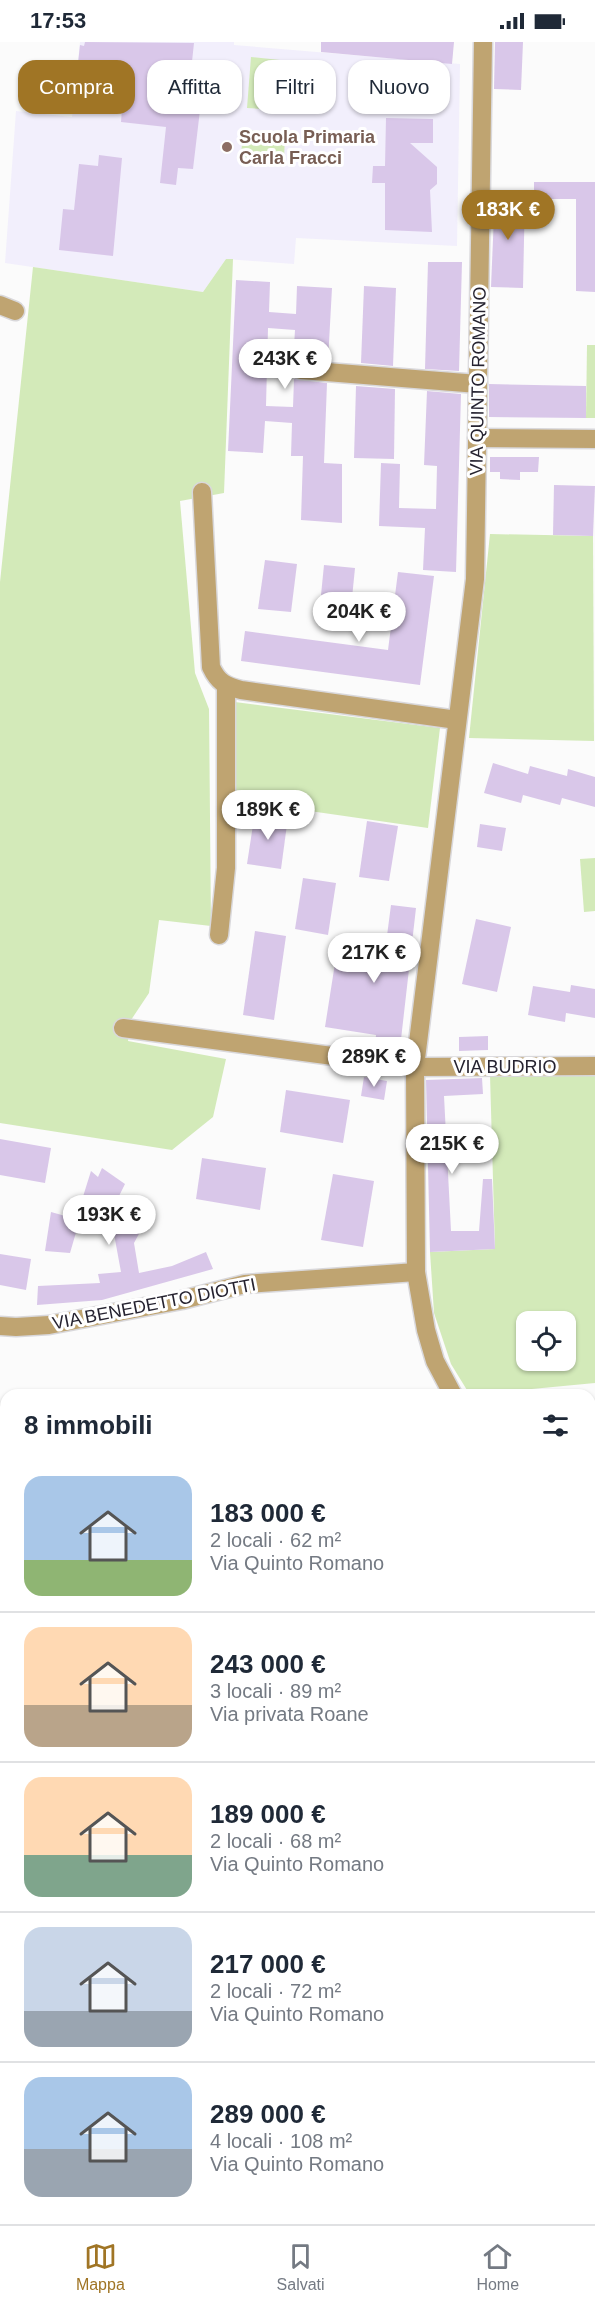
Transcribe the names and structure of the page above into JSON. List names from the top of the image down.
{
  "streets": {
    "street": ["VIA QUINTO ROMANO", "VIA BUDRIO", "VIA BENEDETTO DIOTTI"]
  },
  "crossings": [
    ["VIA QUINTO ROMANO", "VIA BUDRIO"],
    ["VIA QUINTO ROMANO", "VIA BENEDETTO DIOTTI"]
  ],
  "places": ["Scuola Primaria Carla Fracci"],
  "page": {
    "status": "17:53",
    "chip": [
      "Compra",
      "Affitta",
      "Filtri",
      "Nuovo"
    ],
    "price": [
      "183K €",
      "243K €",
      "204K €",
      "189K €",
      "217K €",
      "289K €",
      "215K €",
      "193K €"
    ],
    "heading": "8 immobili",
    "list": [
      {
        "name": "183 000 €",
        "note": "2 locali · 62 m² · Via Quinto Romano"
      },
      {
        "name": "243 000 €",
        "note": "3 locali · 89 m² · Via privata Roane"
      },
      {
        "name": "189 000 €",
        "note": "2 locali · 68 m² · Via Quinto Romano"
      },
      {
        "name": "217 000 €",
        "note": "2 locali · 72 m² · Via Quinto Romano"
      },
      {
        "name": "289 000 €",
        "note": "4 locali · 108 m² · Via Quinto Romano"
      }
    ],
    "tabs": ["Mappa", "Salvati", "Home"]
  }
}
